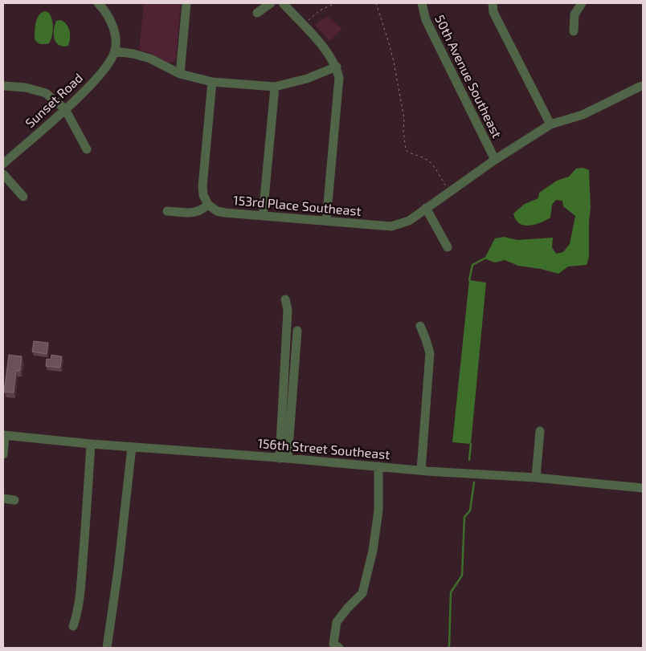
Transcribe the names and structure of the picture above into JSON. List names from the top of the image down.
{
  "streets": {
    "street": [
      "50th Avenue Southeast",
      "Sunset Road",
      "153rd Place Southeast",
      "156th Street Southeast"
    ]
  },
  "crossings": [
    ["50th Avenue Southeast", "153rd Place Southeast"]
  ]
}
